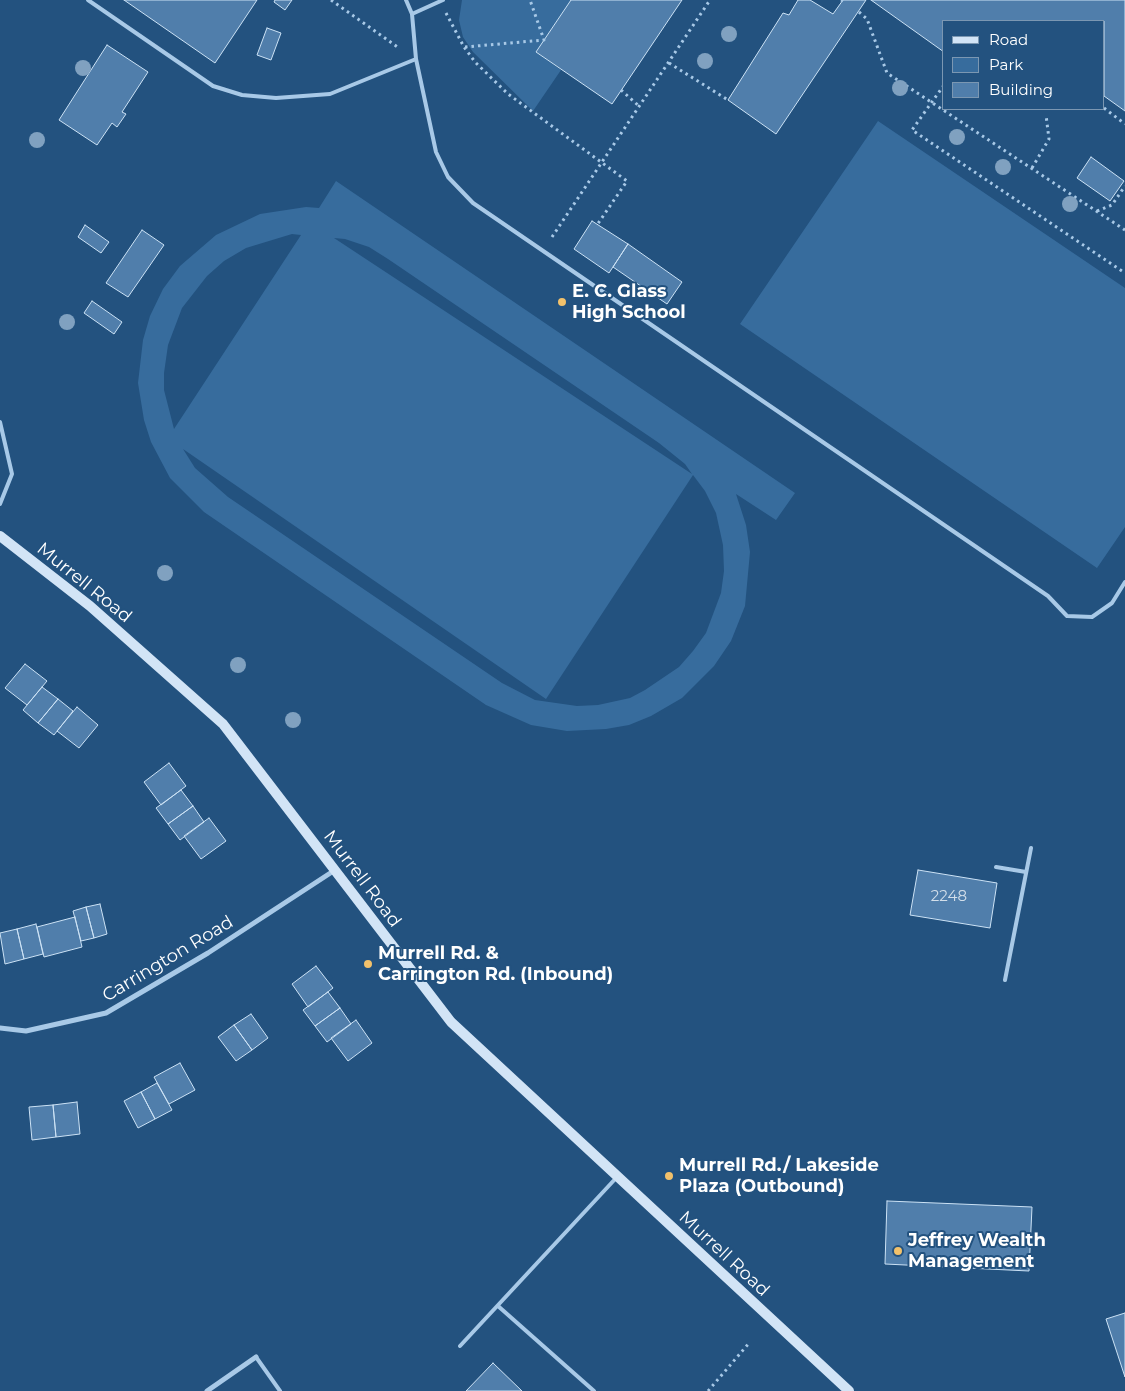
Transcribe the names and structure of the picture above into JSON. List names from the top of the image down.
{
  "streets": {
    "street": ["Murrell Road", "Carrington Road"]
  },
  "crossings": [
    ["Murrell Road", "Carrington Road"]
  ],
  "places": [
    "E. C. Glass High School",
    "Murrell Rd. & Carrington Rd. (Inbound)",
    "Murrell Rd./ Lakeside Plaza (Outbound)",
    "Jeffrey Wealth Management"
  ],
  "house_numbers": ["2248"],
  "legend": ["Road", "Park", "Building"]
}
